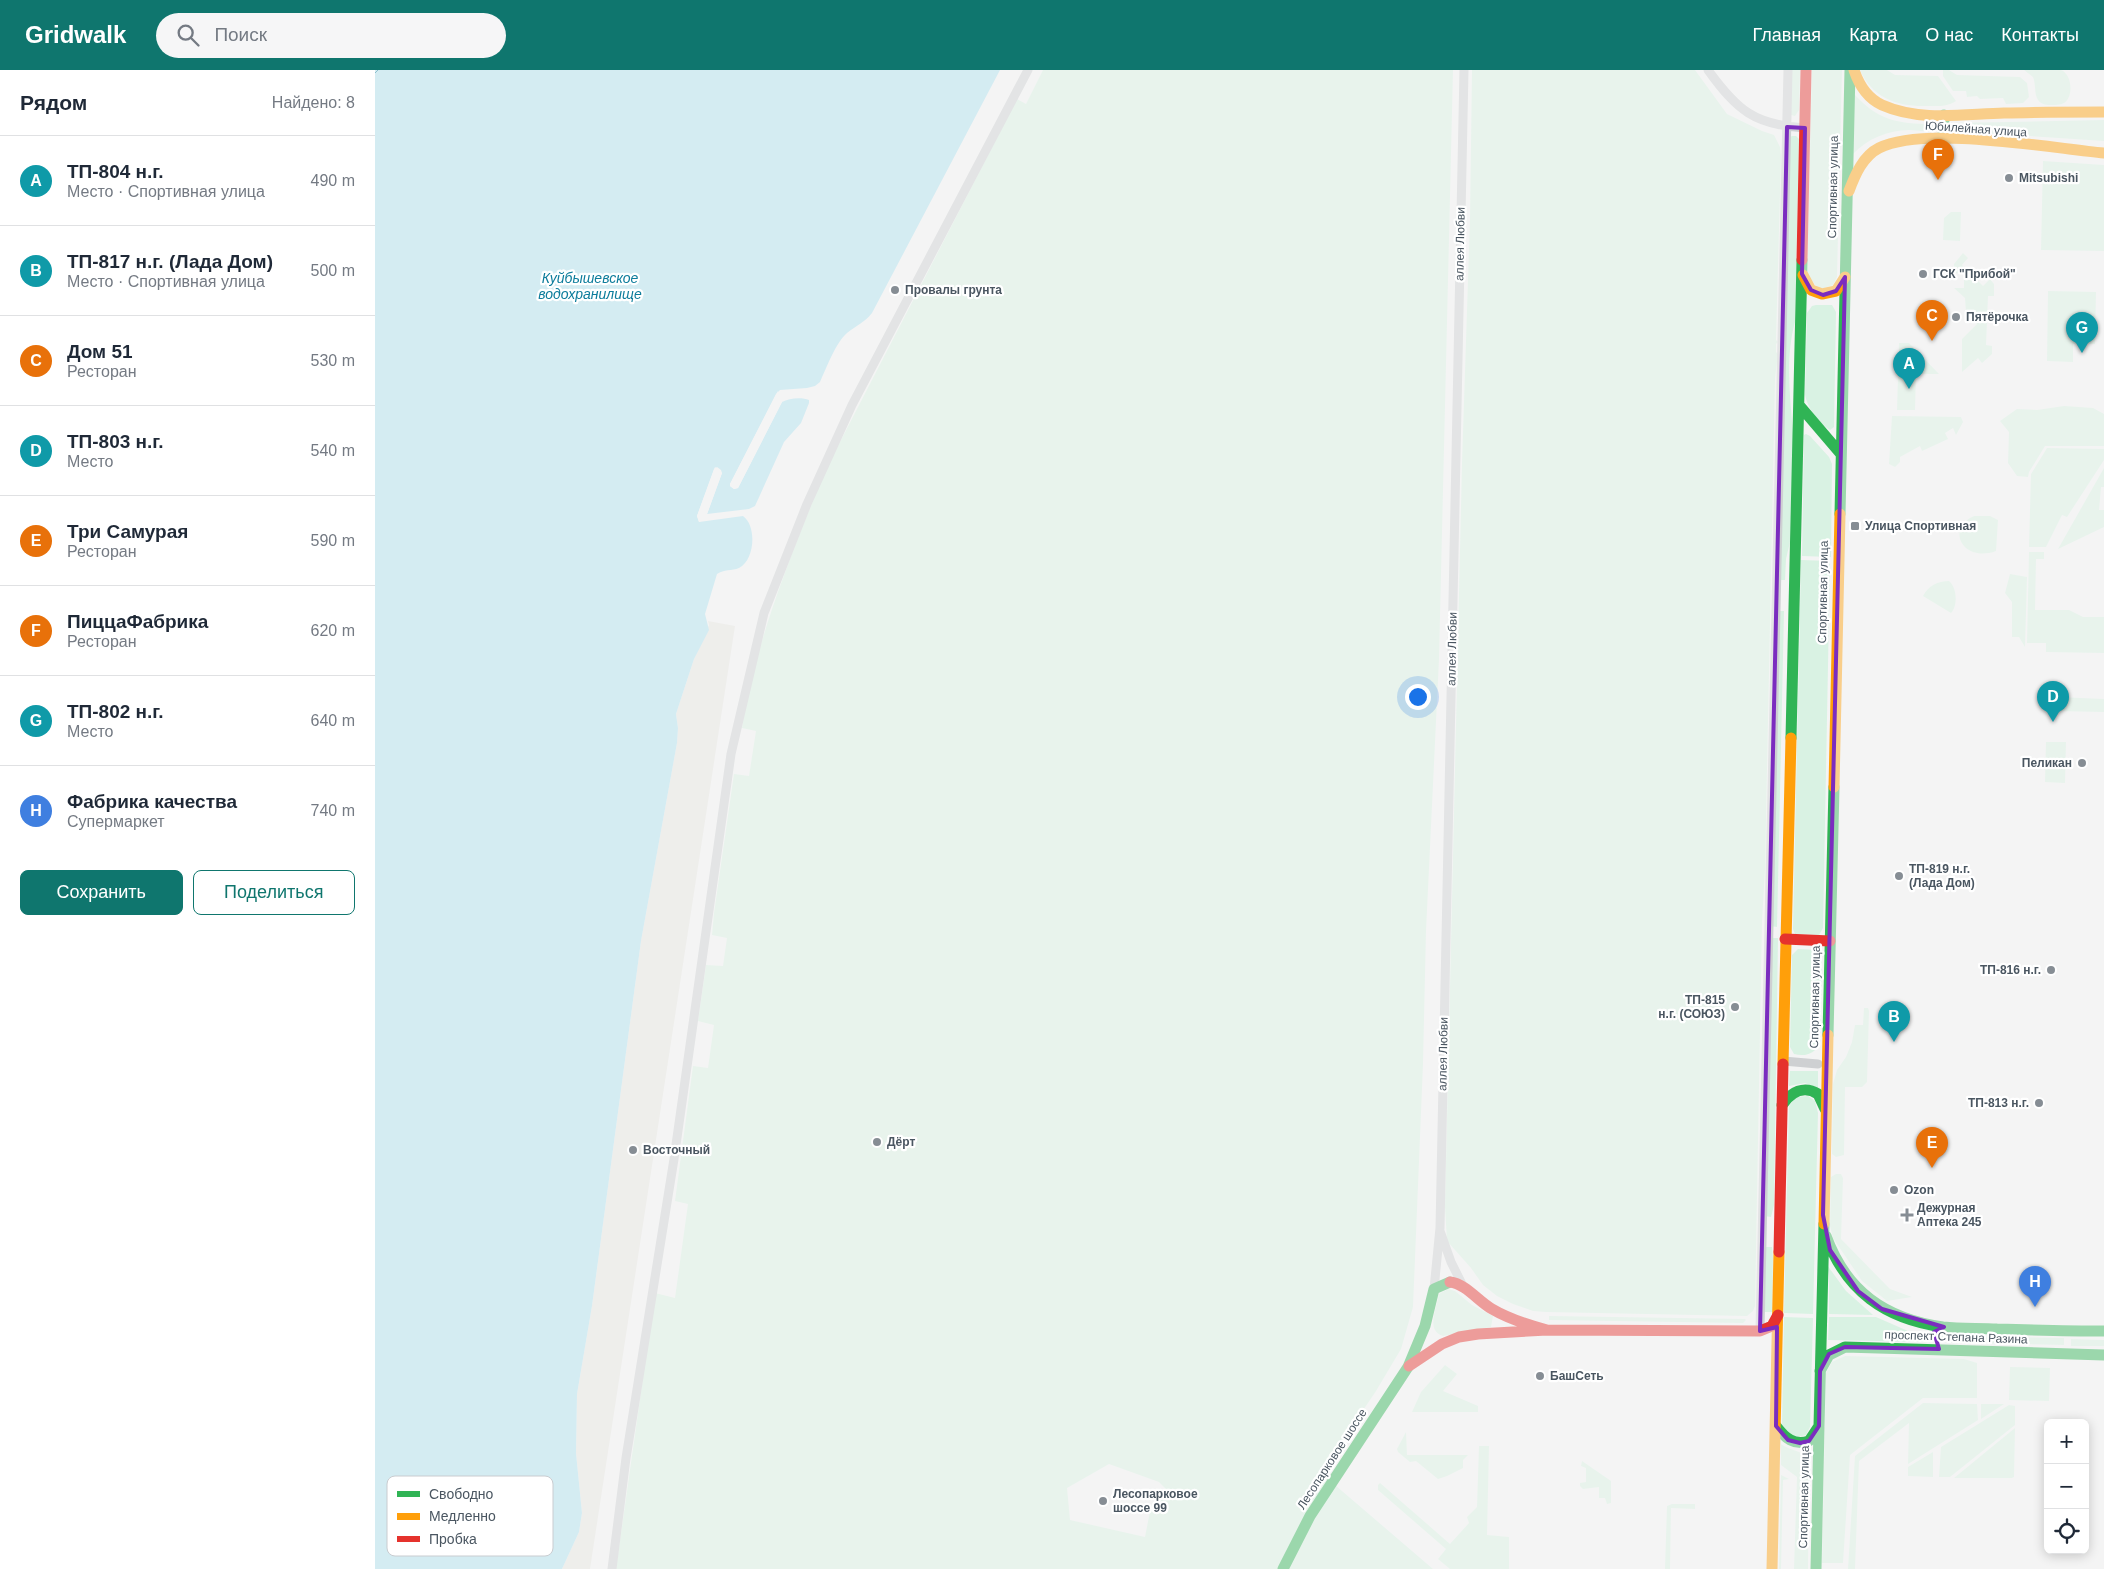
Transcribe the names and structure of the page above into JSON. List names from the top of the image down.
{
  "streets": {
    "main road": [
      "Юбилейная улица",
      "Спортивная улица",
      "проспект Степана Разина",
      "Лесопарковое шоссе"
    ],
    "street": ["аллея Любви"]
  },
  "crossings": [
    ["Юбилейная улица", "Спортивная улица"],
    ["Спортивная улица", "проспект Степана Разина"],
    ["аллея Любви", "Лесопарковое шоссе"]
  ],
  "water": ["Куйбышевское водохранилище"],
  "places": {
    "other": [
      "Mitsubishi",
      "ГСК \"Прибой\"",
      "Провалы грунта",
      "Пятёрочка",
      "Пеликан",
      "ТП-819 н.г. (Лада Дом)",
      "ТП-816 н.г.",
      "ТП-815 н.г. (СОЮЗ)",
      "ТП-813 н.г.",
      "Дёрт",
      "Восточный",
      "Ozon",
      "БашСеть",
      "Лесопарковое шоссе 99"
    ],
    "transit": ["Улица Спортивная"],
    "health": ["Дежурная Аптека 245"]
  },
  "legend": ["Свободно", "Медленно", "Пробка"],
  "page": {
    "header": "Gridwalk",
    "search": "Поиск",
    "nav": [
      "Главная",
      "Карта",
      "О нас",
      "Контакты"
    ],
    "heading": ["Рядом", "Найдено: 8"],
    "list": [
      {
        "mark": "A",
        "name": "ТП-804 н.г.",
        "note": "Место · Спортивная улица",
        "value": "490 m"
      },
      {
        "mark": "B",
        "name": "ТП-817 н.г. (Лада Дом)",
        "note": "Место · Спортивная улица",
        "value": "500 m"
      },
      {
        "mark": "C",
        "name": "Дом 51",
        "note": "Ресторан",
        "value": "530 m"
      },
      {
        "mark": "D",
        "name": "ТП-803 н.г.",
        "note": "Место",
        "value": "540 m"
      },
      {
        "mark": "E",
        "name": "Три Самурая",
        "note": "Ресторан",
        "value": "590 m"
      },
      {
        "mark": "F",
        "name": "ПиццаФабрика",
        "note": "Ресторан",
        "value": "620 m"
      },
      {
        "mark": "G",
        "name": "ТП-802 н.г.",
        "note": "Место",
        "value": "640 m"
      },
      {
        "mark": "H",
        "name": "Фабрика качества",
        "note": "Супермаркет",
        "value": "740 m"
      }
    ],
    "pins": [
      "F",
      "C",
      "G",
      "A",
      "D",
      "B",
      "E",
      "H"
    ],
    "buttons": ["Сохранить", "Поделиться"],
    "map_buttons": ["+", "−"]
  }
}
